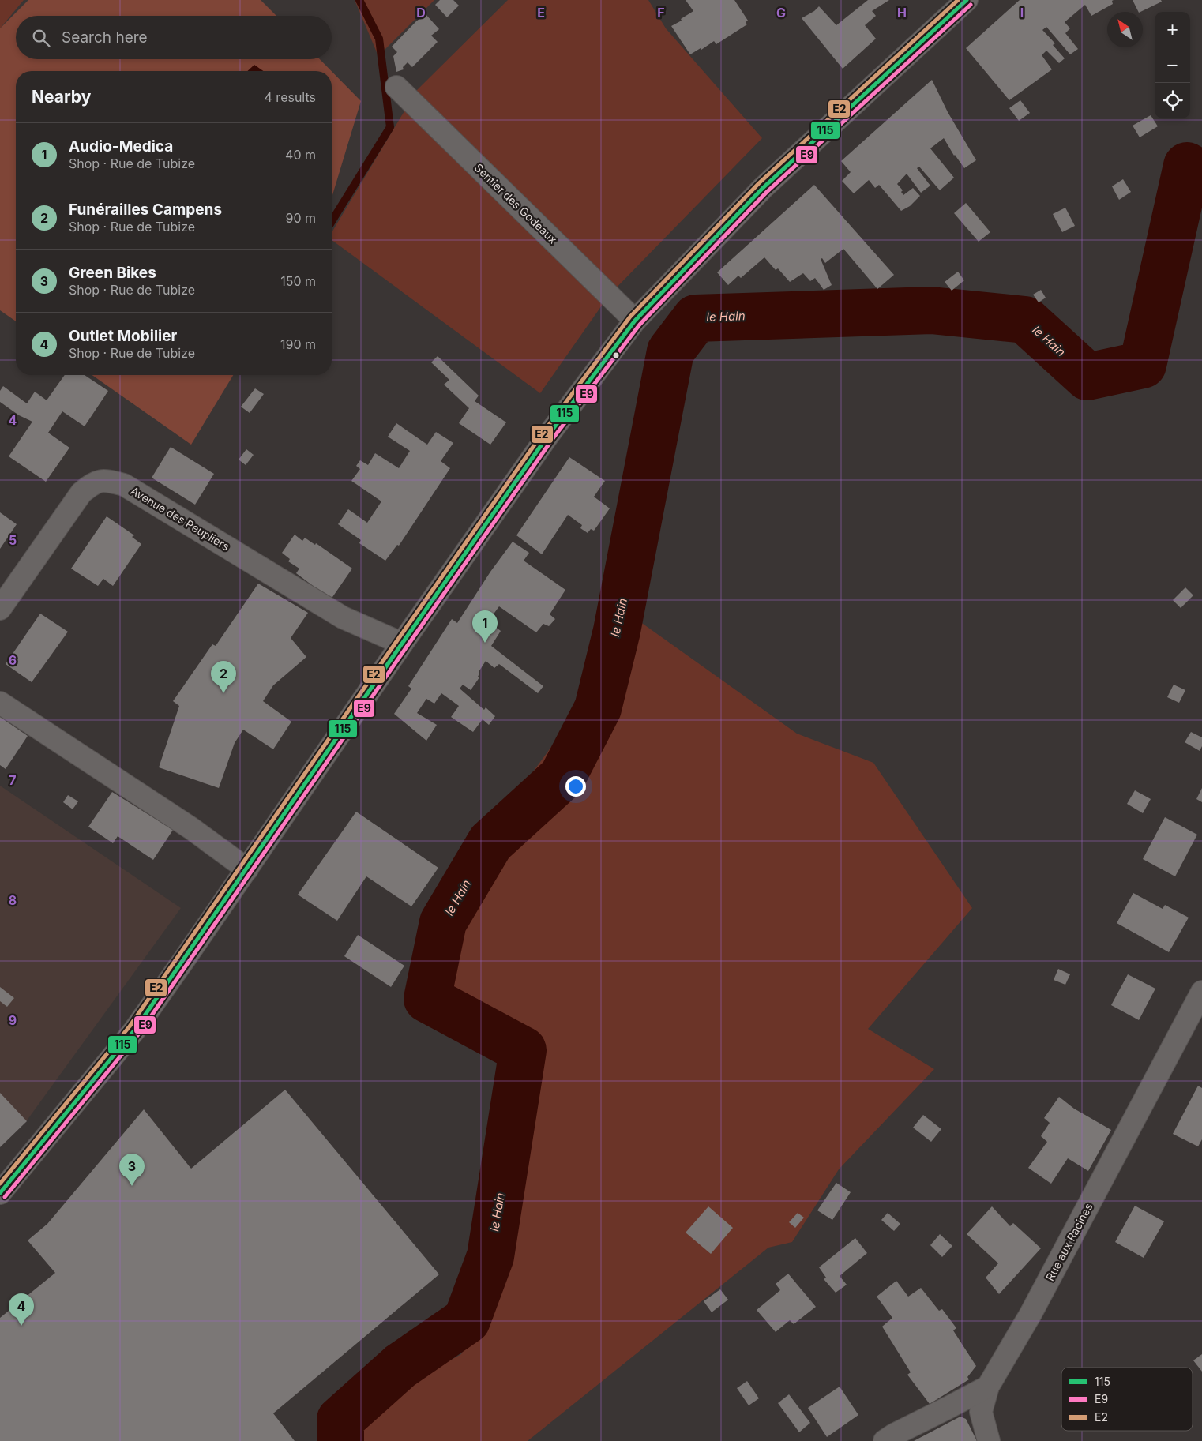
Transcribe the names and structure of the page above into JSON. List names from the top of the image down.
{
  "streets": {
    "street": ["Sentier des Godeaux", "Avenue des Peupliers", "Rue aux Racines"]
  },
  "water": ["le Hain"],
  "lines": ["transit line 115", "transit line E2", "transit line E9"],
  "legend": ["115", "E9", "E2"],
  "north": "top left",
  "page": {
    "map_buttons": ["+", "−"],
    "search": "Search here",
    "heading": ["Nearby", "4 results"],
    "list": [
      {
        "mark": "1",
        "name": "Audio-Medica",
        "note": "Shop · Rue de Tubize",
        "value": "40 m"
      },
      {
        "mark": "2",
        "name": "Funérailles Campens",
        "note": "Shop · Rue de Tubize",
        "value": "90 m"
      },
      {
        "mark": "3",
        "name": "Green Bikes",
        "note": "Shop · Rue de Tubize",
        "value": "150 m"
      },
      {
        "mark": "4",
        "name": "Outlet Mobilier",
        "note": "Shop · Rue de Tubize",
        "value": "190 m"
      }
    ],
    "pins": [
      "1",
      "2",
      "3",
      "4"
    ]
  },
  "grid": {
    "columns": [
      "D",
      "E",
      "F",
      "G",
      "H",
      "I"
    ],
    "rows": [
      "4",
      "5",
      "6",
      "7",
      "8",
      "9"
    ]
  }
}
